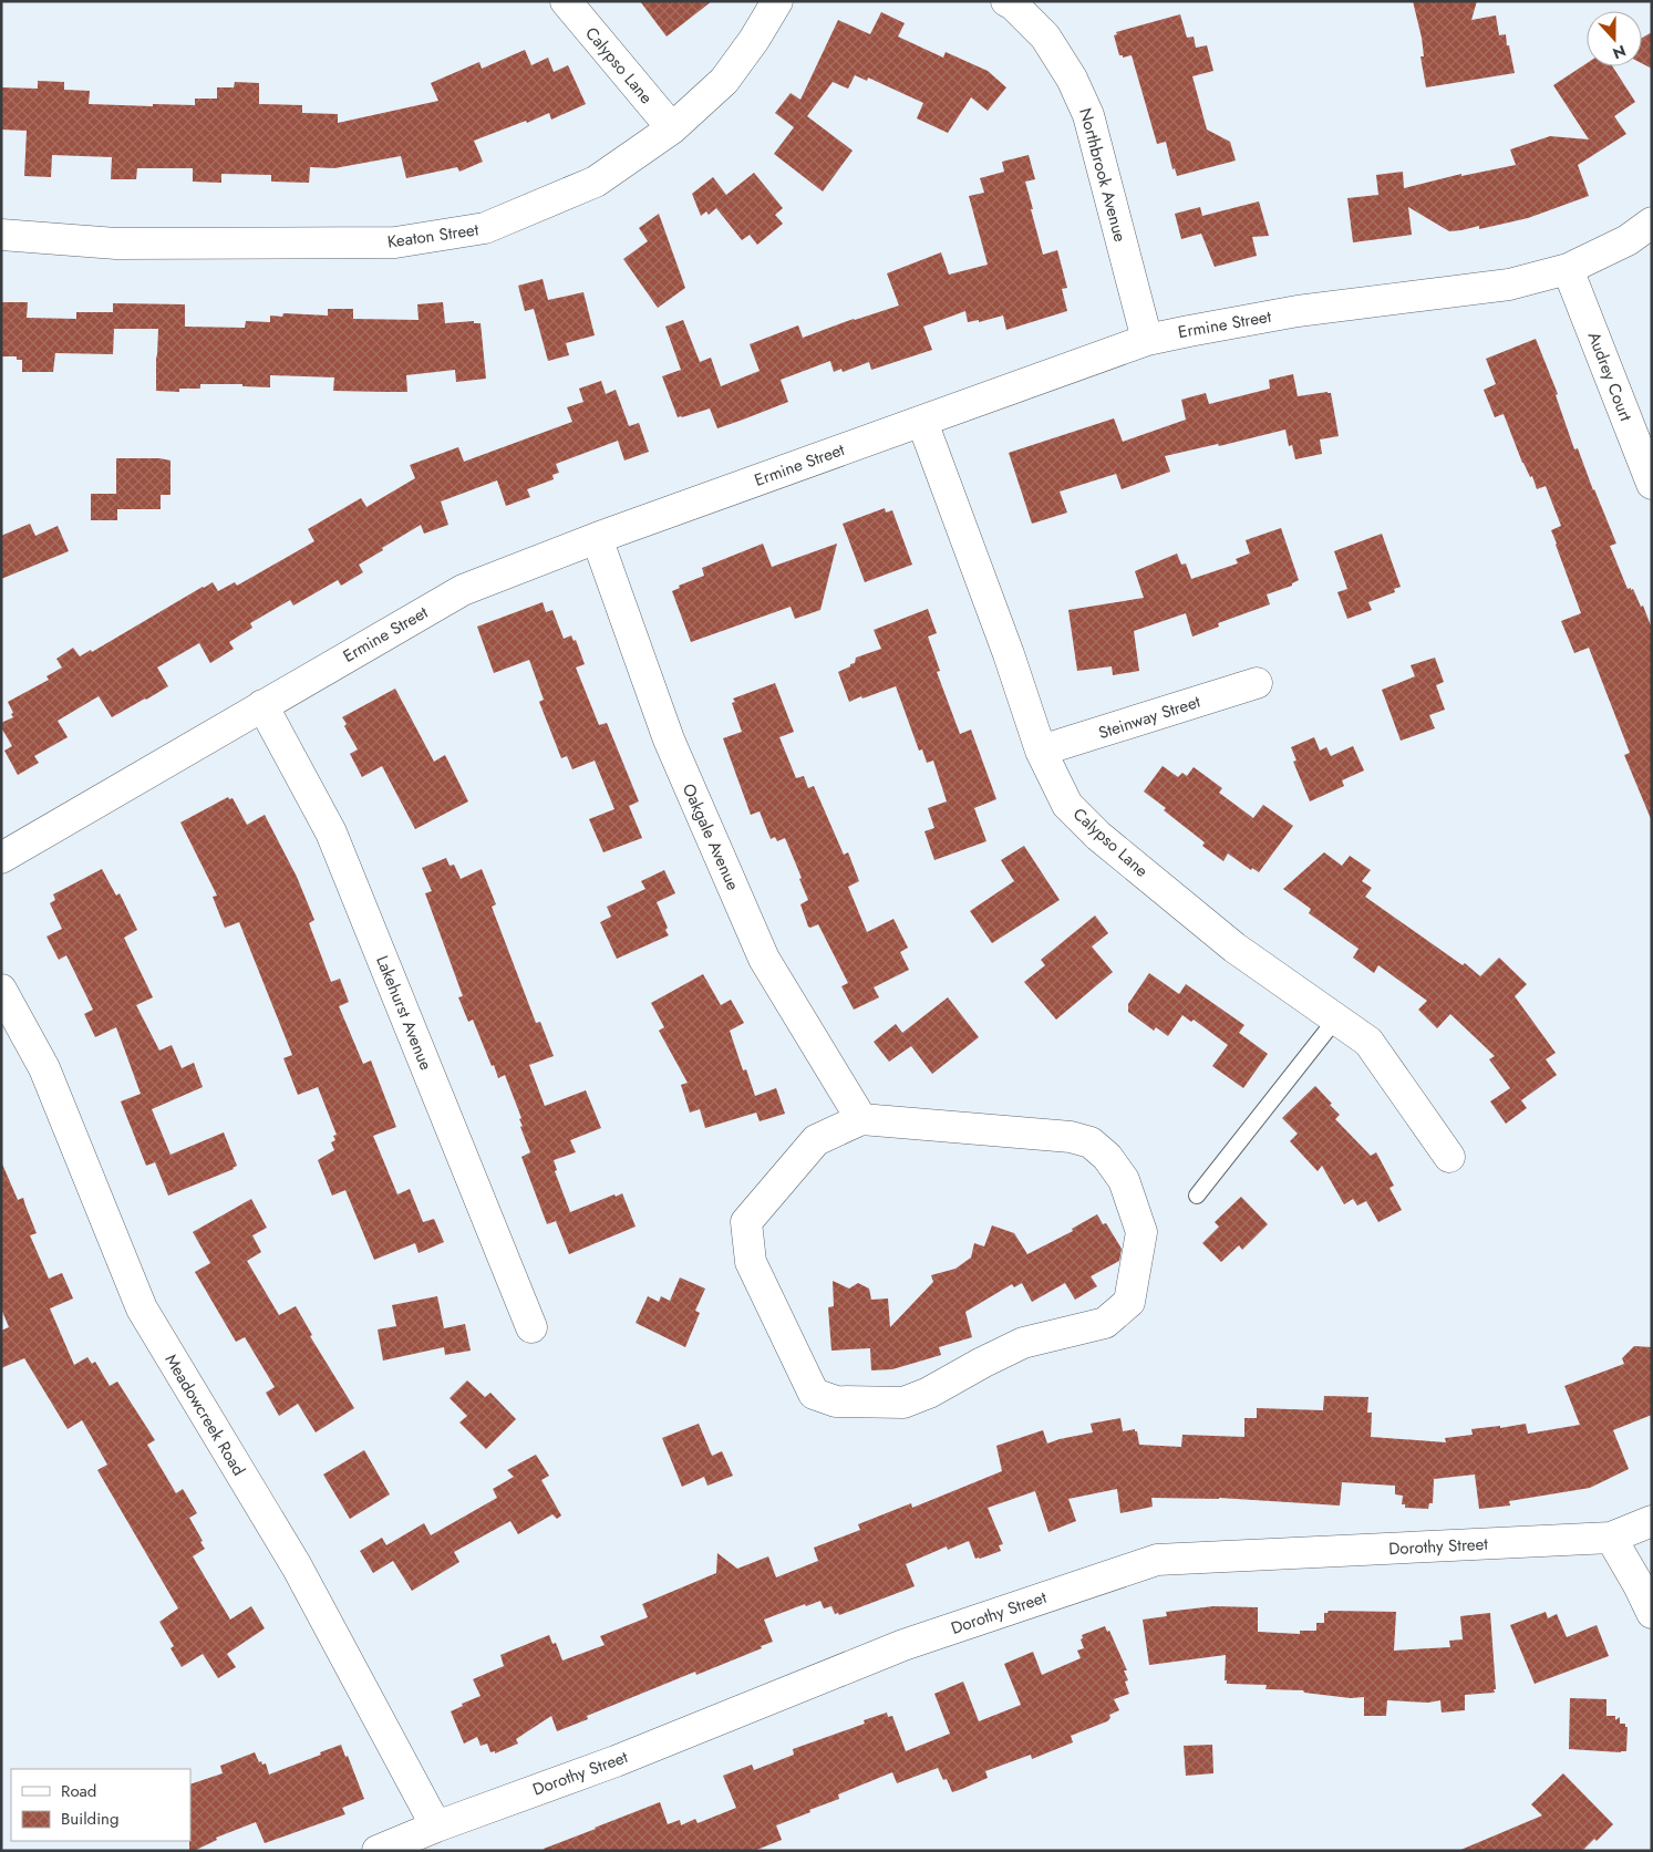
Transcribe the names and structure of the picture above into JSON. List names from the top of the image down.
{
  "streets": {
    "street": [
      "Calypso Lane",
      "Northbrook Avenue",
      "Keaton Street",
      "Ermine Street",
      "Audrey Court",
      "Steinway Street",
      "Oakgale Avenue",
      "Lakehurst Avenue",
      "Meadowcreek Road",
      "Dorothy Street"
    ]
  },
  "crossings": [
    ["Calypso Lane", "Keaton Street"],
    ["Calypso Lane", "Ermine Street"],
    ["Calypso Lane", "Steinway Street"],
    ["Northbrook Avenue", "Ermine Street"],
    ["Ermine Street", "Audrey Court"],
    ["Ermine Street", "Oakgale Avenue"],
    ["Ermine Street", "Lakehurst Avenue"],
    ["Meadowcreek Road", "Dorothy Street"]
  ],
  "legend": ["Road", "Building"],
  "north": "bottom"
}
